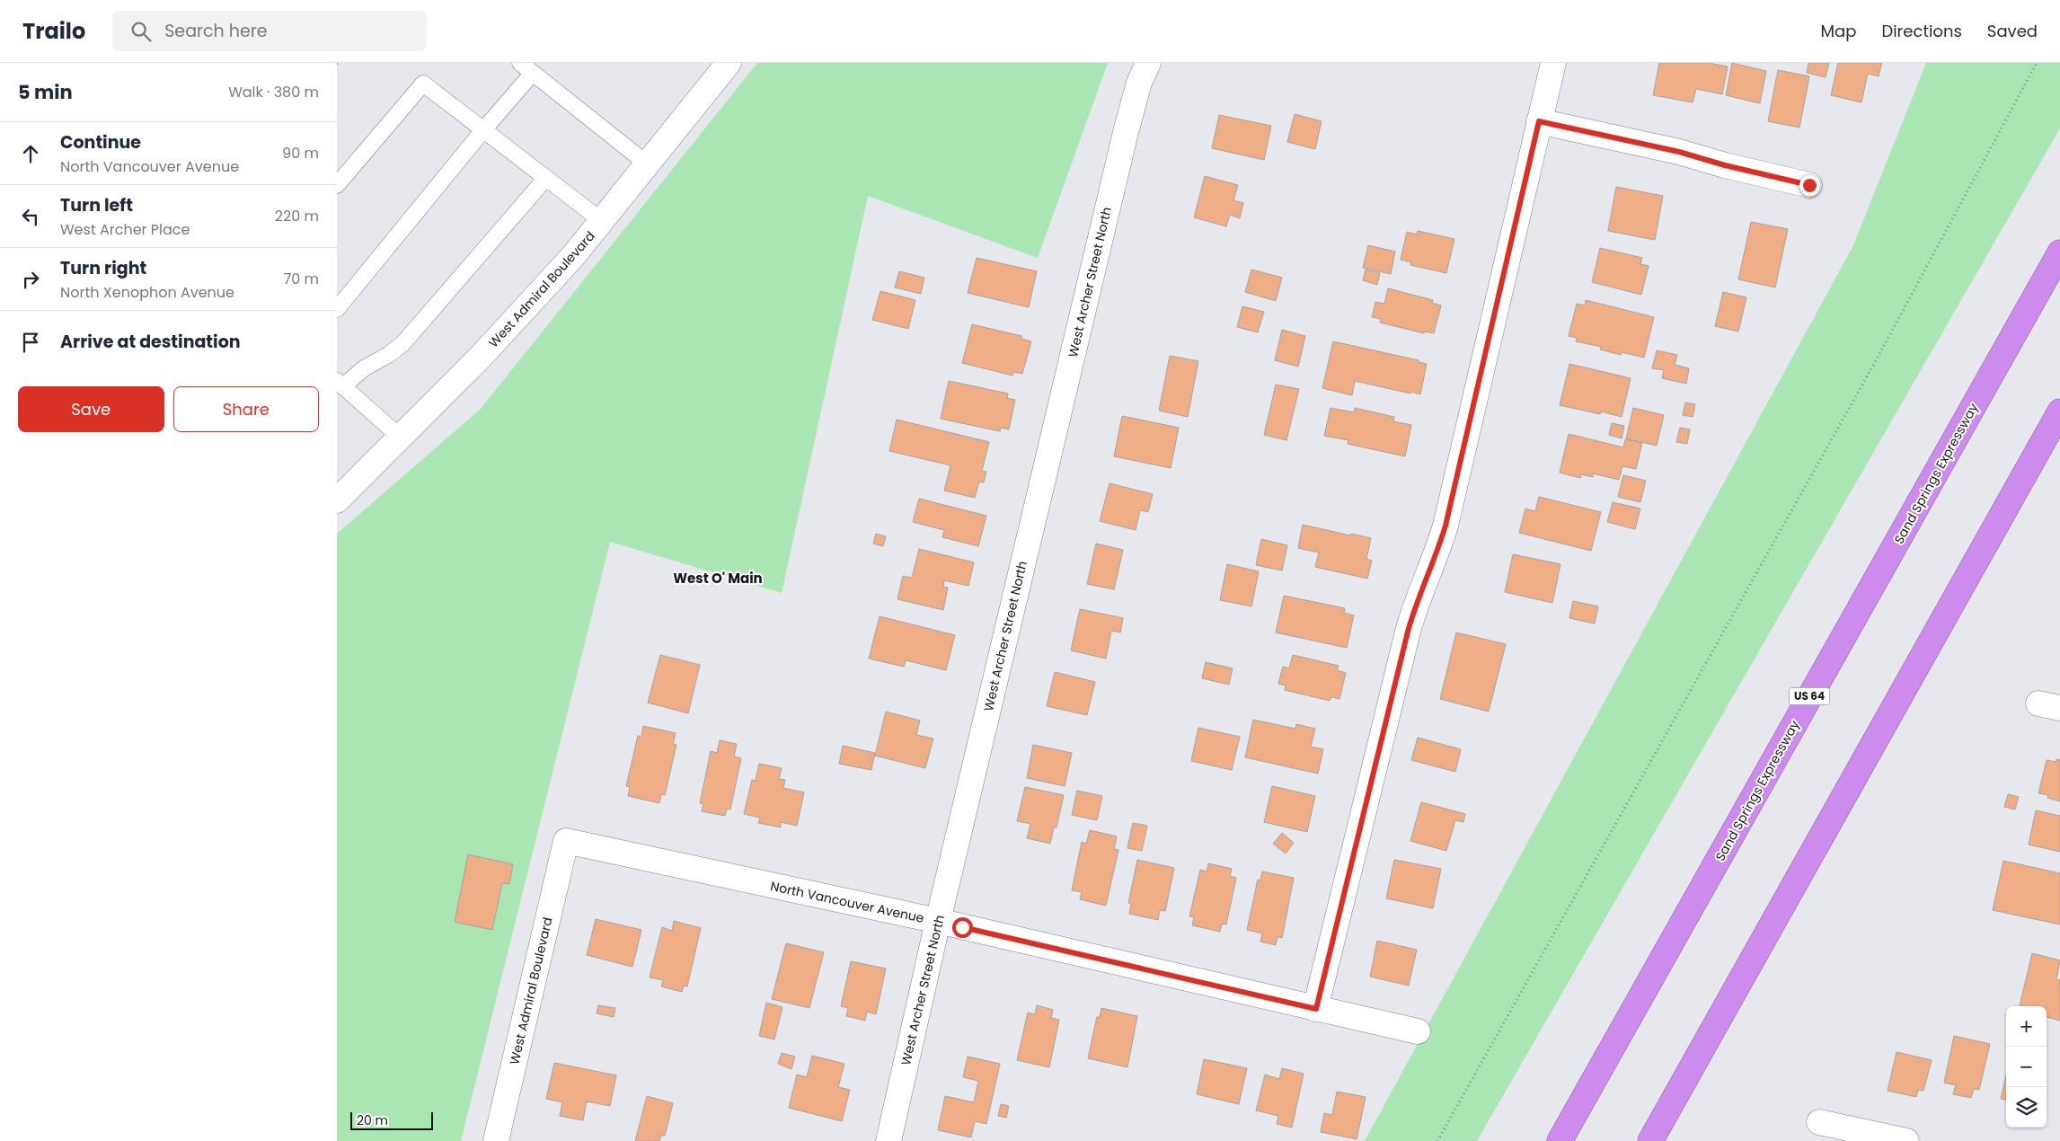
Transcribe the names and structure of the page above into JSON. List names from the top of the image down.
{
  "streets": {
    "highway": ["Sand Springs Expressway", "US 64"],
    "street": ["West Archer Street North", "West Admiral Boulevard", "North Vancouver Avenue"]
  },
  "crossings": [
    ["West Archer Street North", "North Vancouver Avenue"],
    ["West Admiral Boulevard", "North Vancouver Avenue"]
  ],
  "districts": ["West O' Main"],
  "scale_bar": "20 m",
  "page": {
    "header": "Trailo",
    "search": "Search here",
    "nav": ["Map", "Directions", "Saved"],
    "heading": ["5 min", "Walk · 380 m"],
    "list": [
      ["Continue", "North Vancouver Avenue", "90 m"],
      ["Turn left", "West Archer Place", "220 m"],
      ["Turn right", "North Xenophon Avenue", "70 m"],
      "Arrive at destination"
    ],
    "buttons": ["Save", "Share"],
    "map_buttons": ["+", "−"],
    "scale": "20 m"
  }
}
